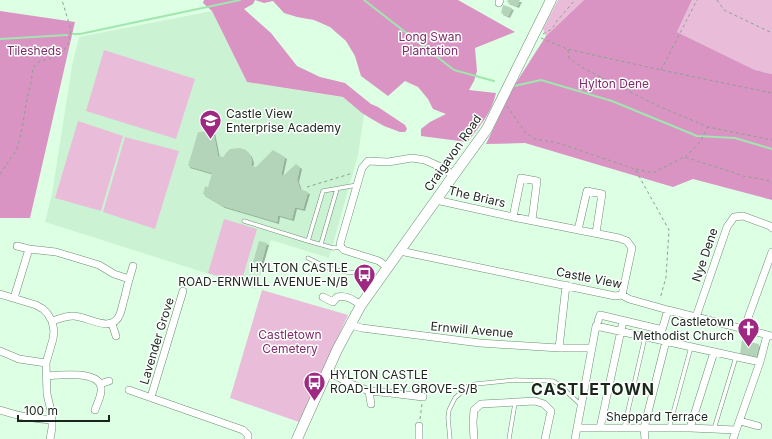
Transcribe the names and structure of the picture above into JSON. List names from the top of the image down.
{
  "streets": {
    "street": [
      "Craigavon Road",
      "The Briars",
      "Nye Dene",
      "Castle View",
      "Ernwill Avenue",
      "Lavender Grove",
      "Sheppard Terrace"
    ]
  },
  "crossings": [
    ["Craigavon Road", "The Briars"],
    ["Craigavon Road", "Castle View"],
    ["Craigavon Road", "Ernwill Avenue"],
    ["The Briars", "Castle View"],
    ["Nye Dene", "Castle View"]
  ],
  "districts": ["CASTLETOWN"],
  "parks": [
    "Long Swan Plantation",
    "Tilesheds",
    "Hylton Dene",
    "Castletown Cemetery"
  ],
  "places": {
    "school or university": ["Castle View Enterprise Academy"],
    "bus stop": ["HYLTON CASTLE ROAD-ERNWILL AVENUE-N/B", "HYLTON CASTLE ROAD-LILLEY GROVE-S/B"],
    "church": ["Castletown Methodist Church"]
  },
  "scale_bar": "100 m"
}
